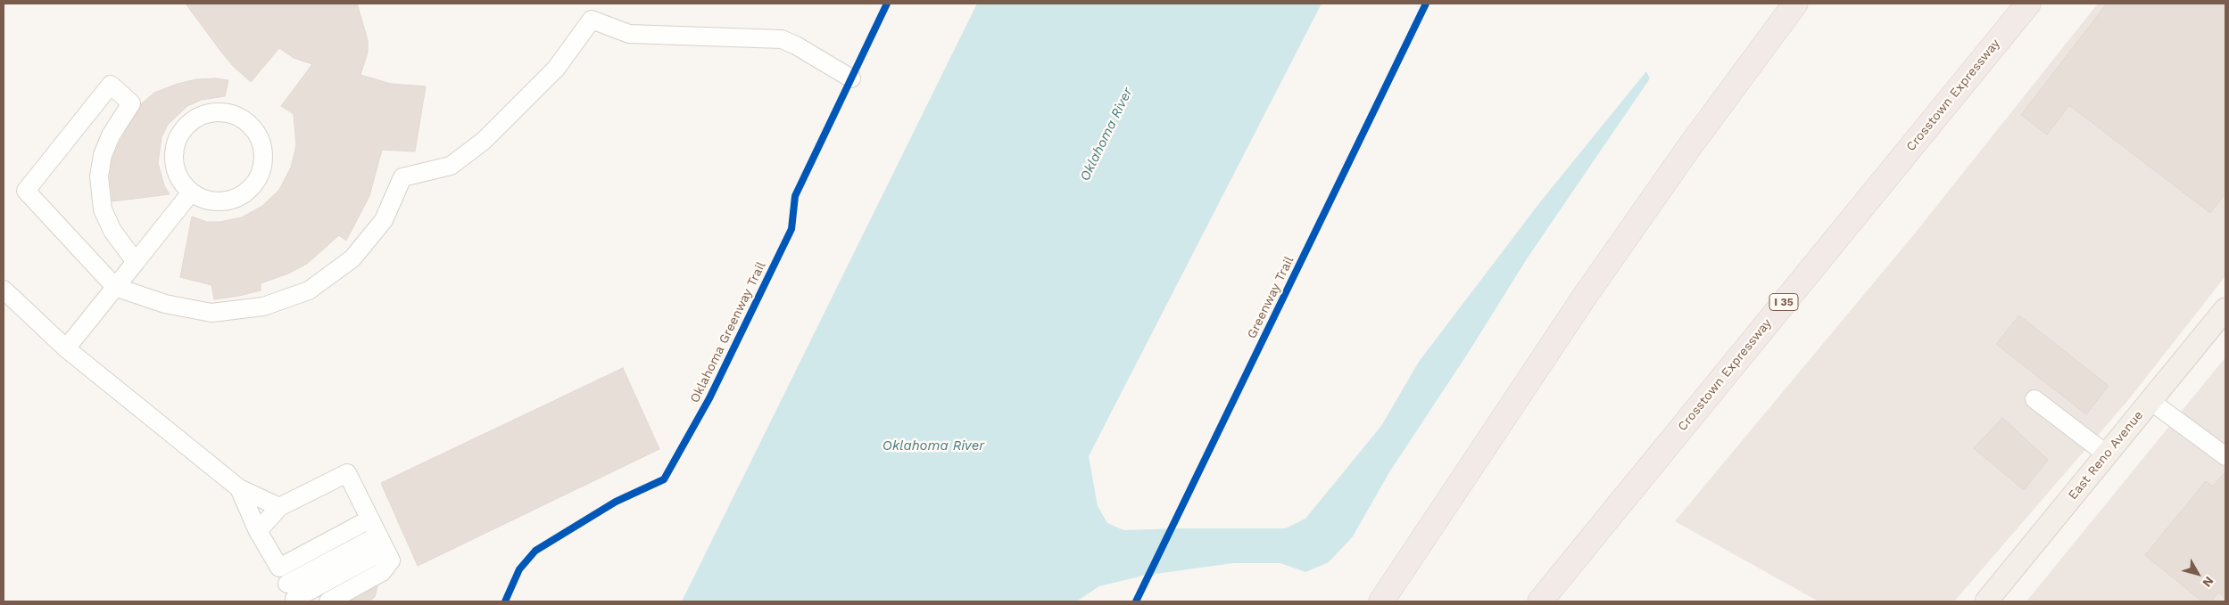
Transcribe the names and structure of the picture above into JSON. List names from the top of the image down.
{
  "streets": {
    "highway": ["Crosstown Expressway", "I 35"],
    "main road": ["East Reno Avenue"],
    "cycle path": ["Greenway Trail", "Oklahoma Greenway Trail"]
  },
  "water": ["Oklahoma River"],
  "north": "bottom right"
}
